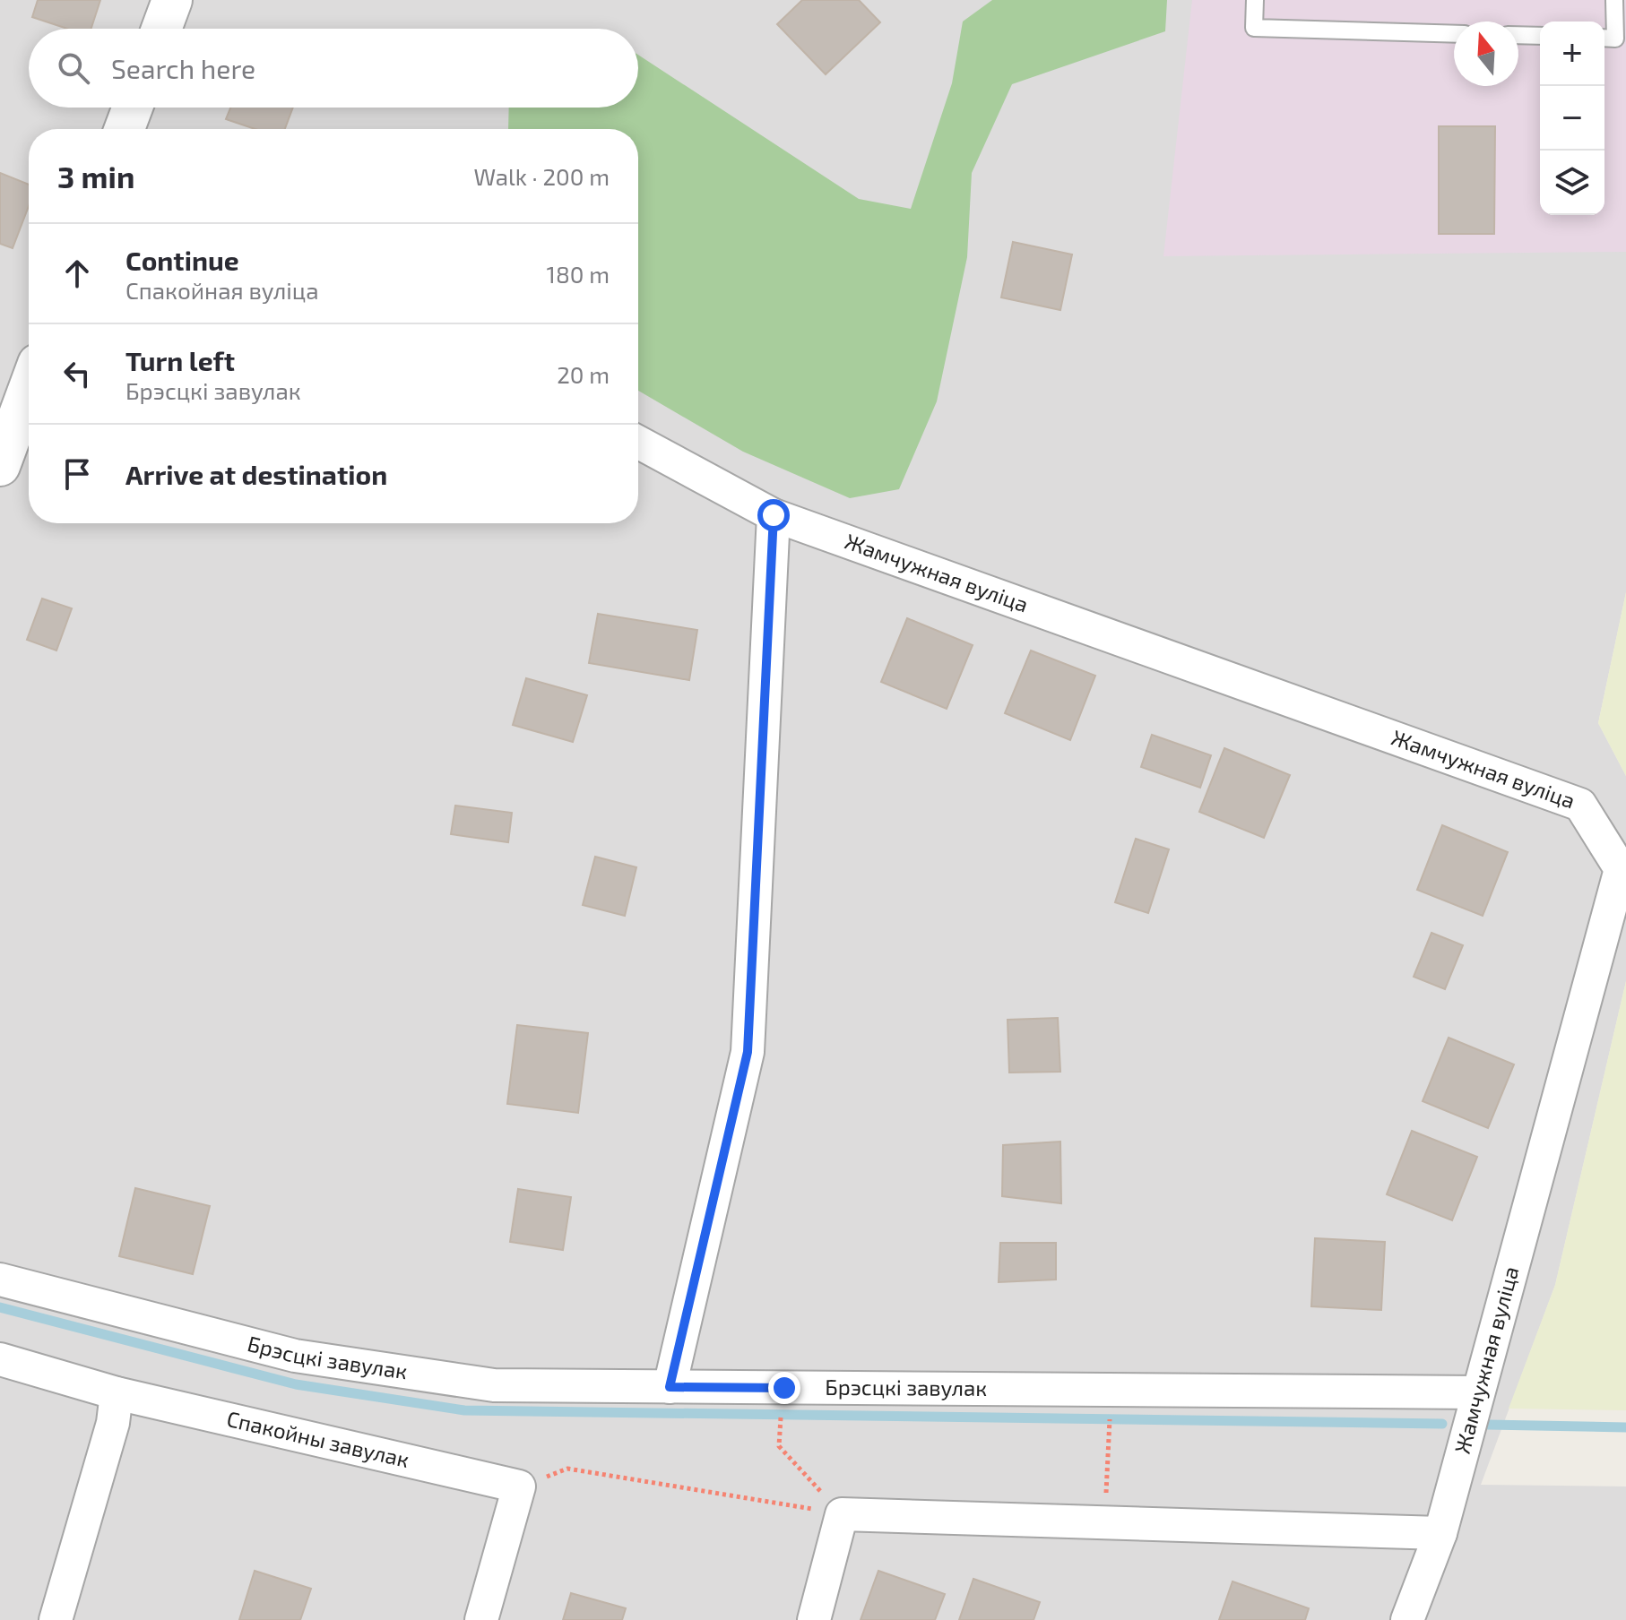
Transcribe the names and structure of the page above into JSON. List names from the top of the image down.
{
  "streets": {
    "street": ["Жамчужная вуліца", "Брэсцкі завулак", "Спакойны завулак"]
  },
  "crossings": [
    ["Жамчужная вуліца", "Брэсцкі завулак"]
  ],
  "north": "top",
  "page": {
    "map_buttons": ["+", "−"],
    "search": "Search here",
    "heading": ["3 min", "Walk · 200 m"],
    "list": [
      ["Continue", "Спакойная вуліца", "180 m"],
      ["Turn left", "Брэсцкі завулак", "20 m"],
      "Arrive at destination"
    ]
  }
}
